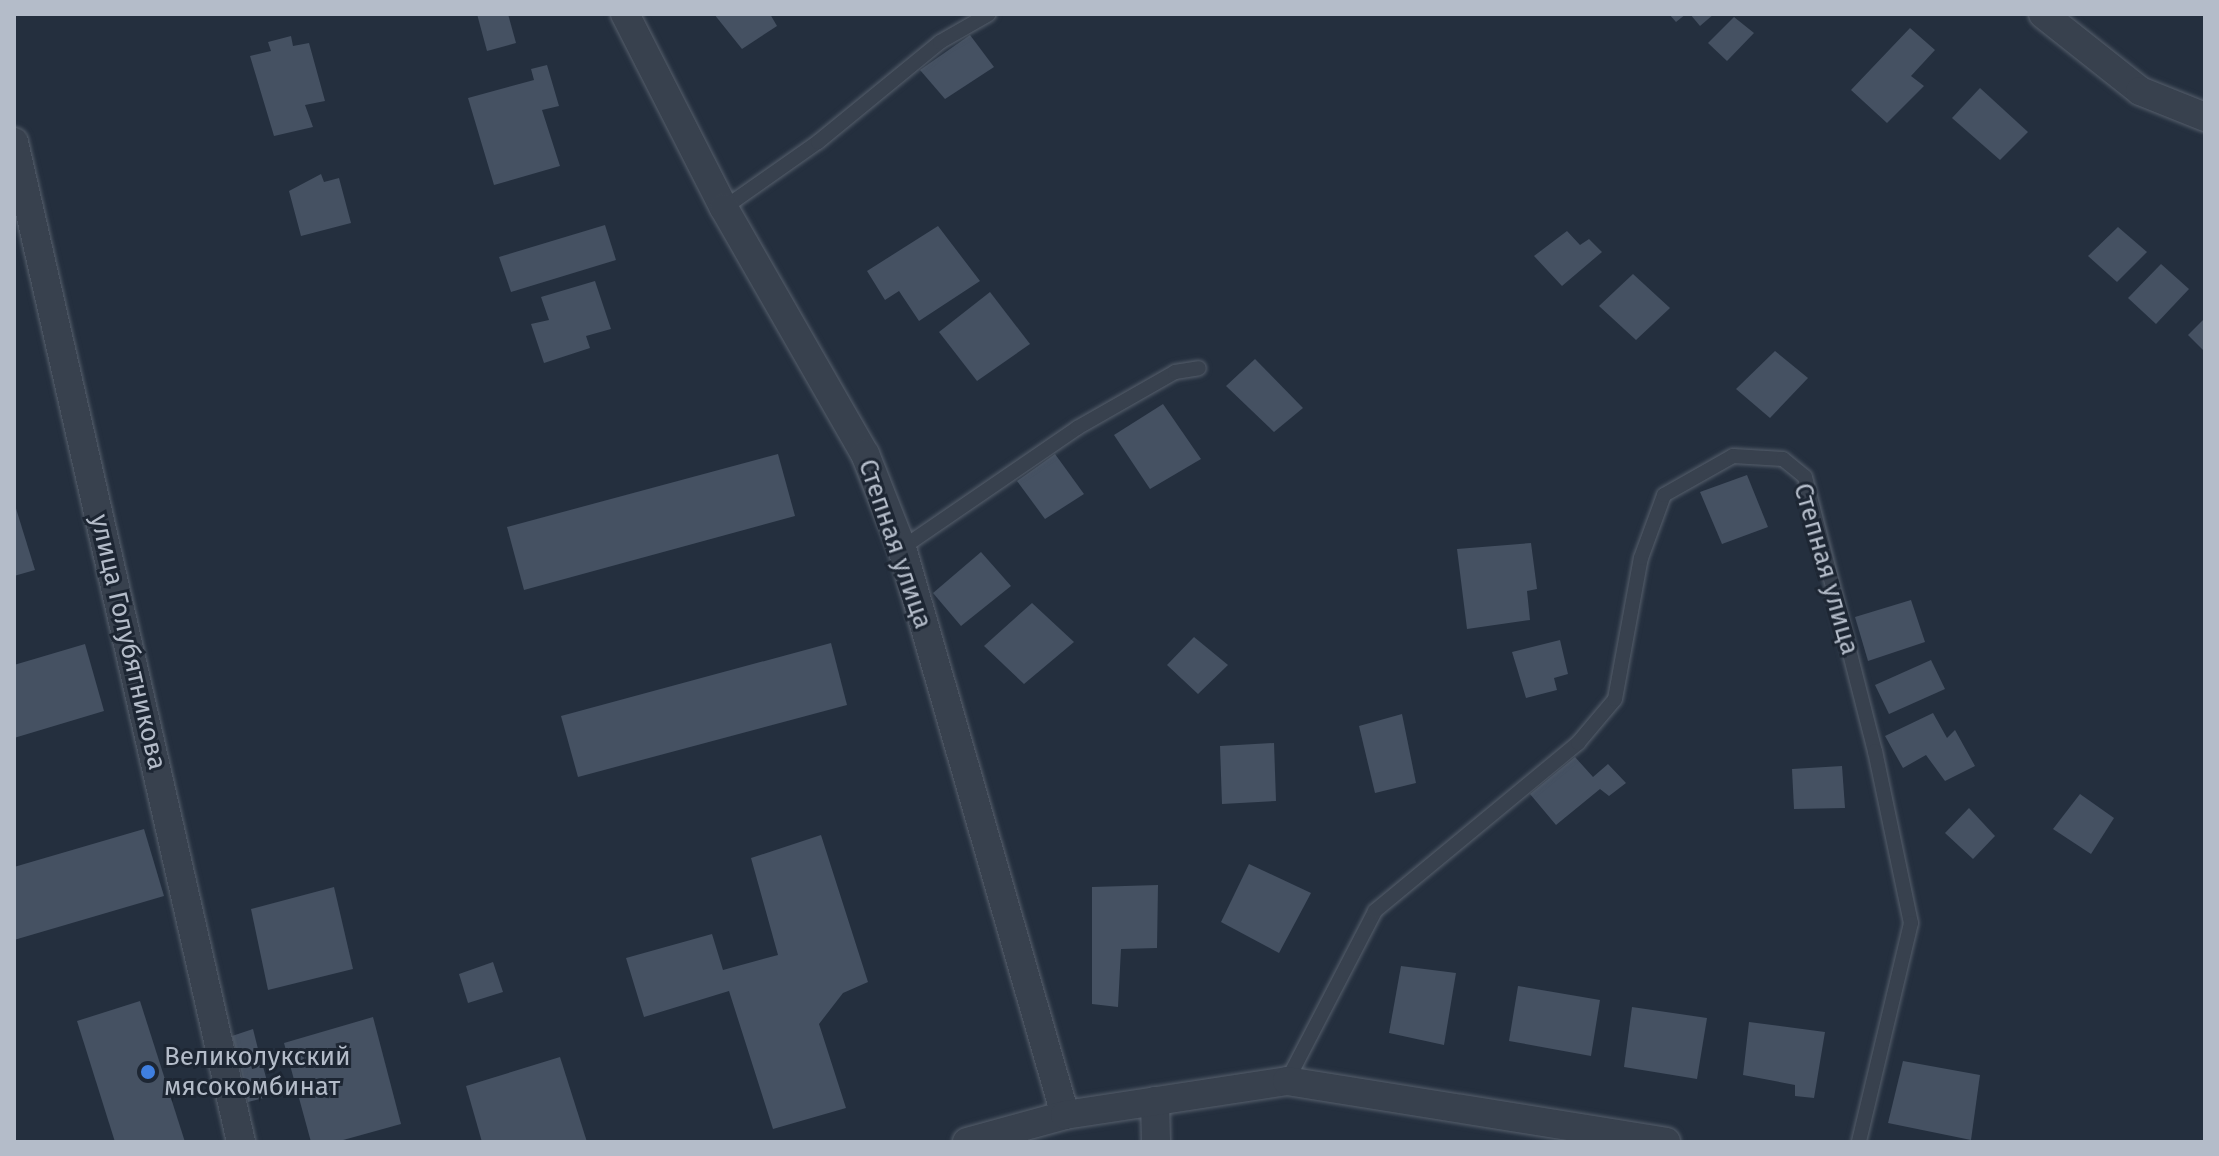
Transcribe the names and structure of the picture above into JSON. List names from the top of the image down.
{
  "streets": {
    "street": ["Степная улица", "улица Голубятникова"]
  },
  "places": ["Великолукский мясокомбинат"]
}
